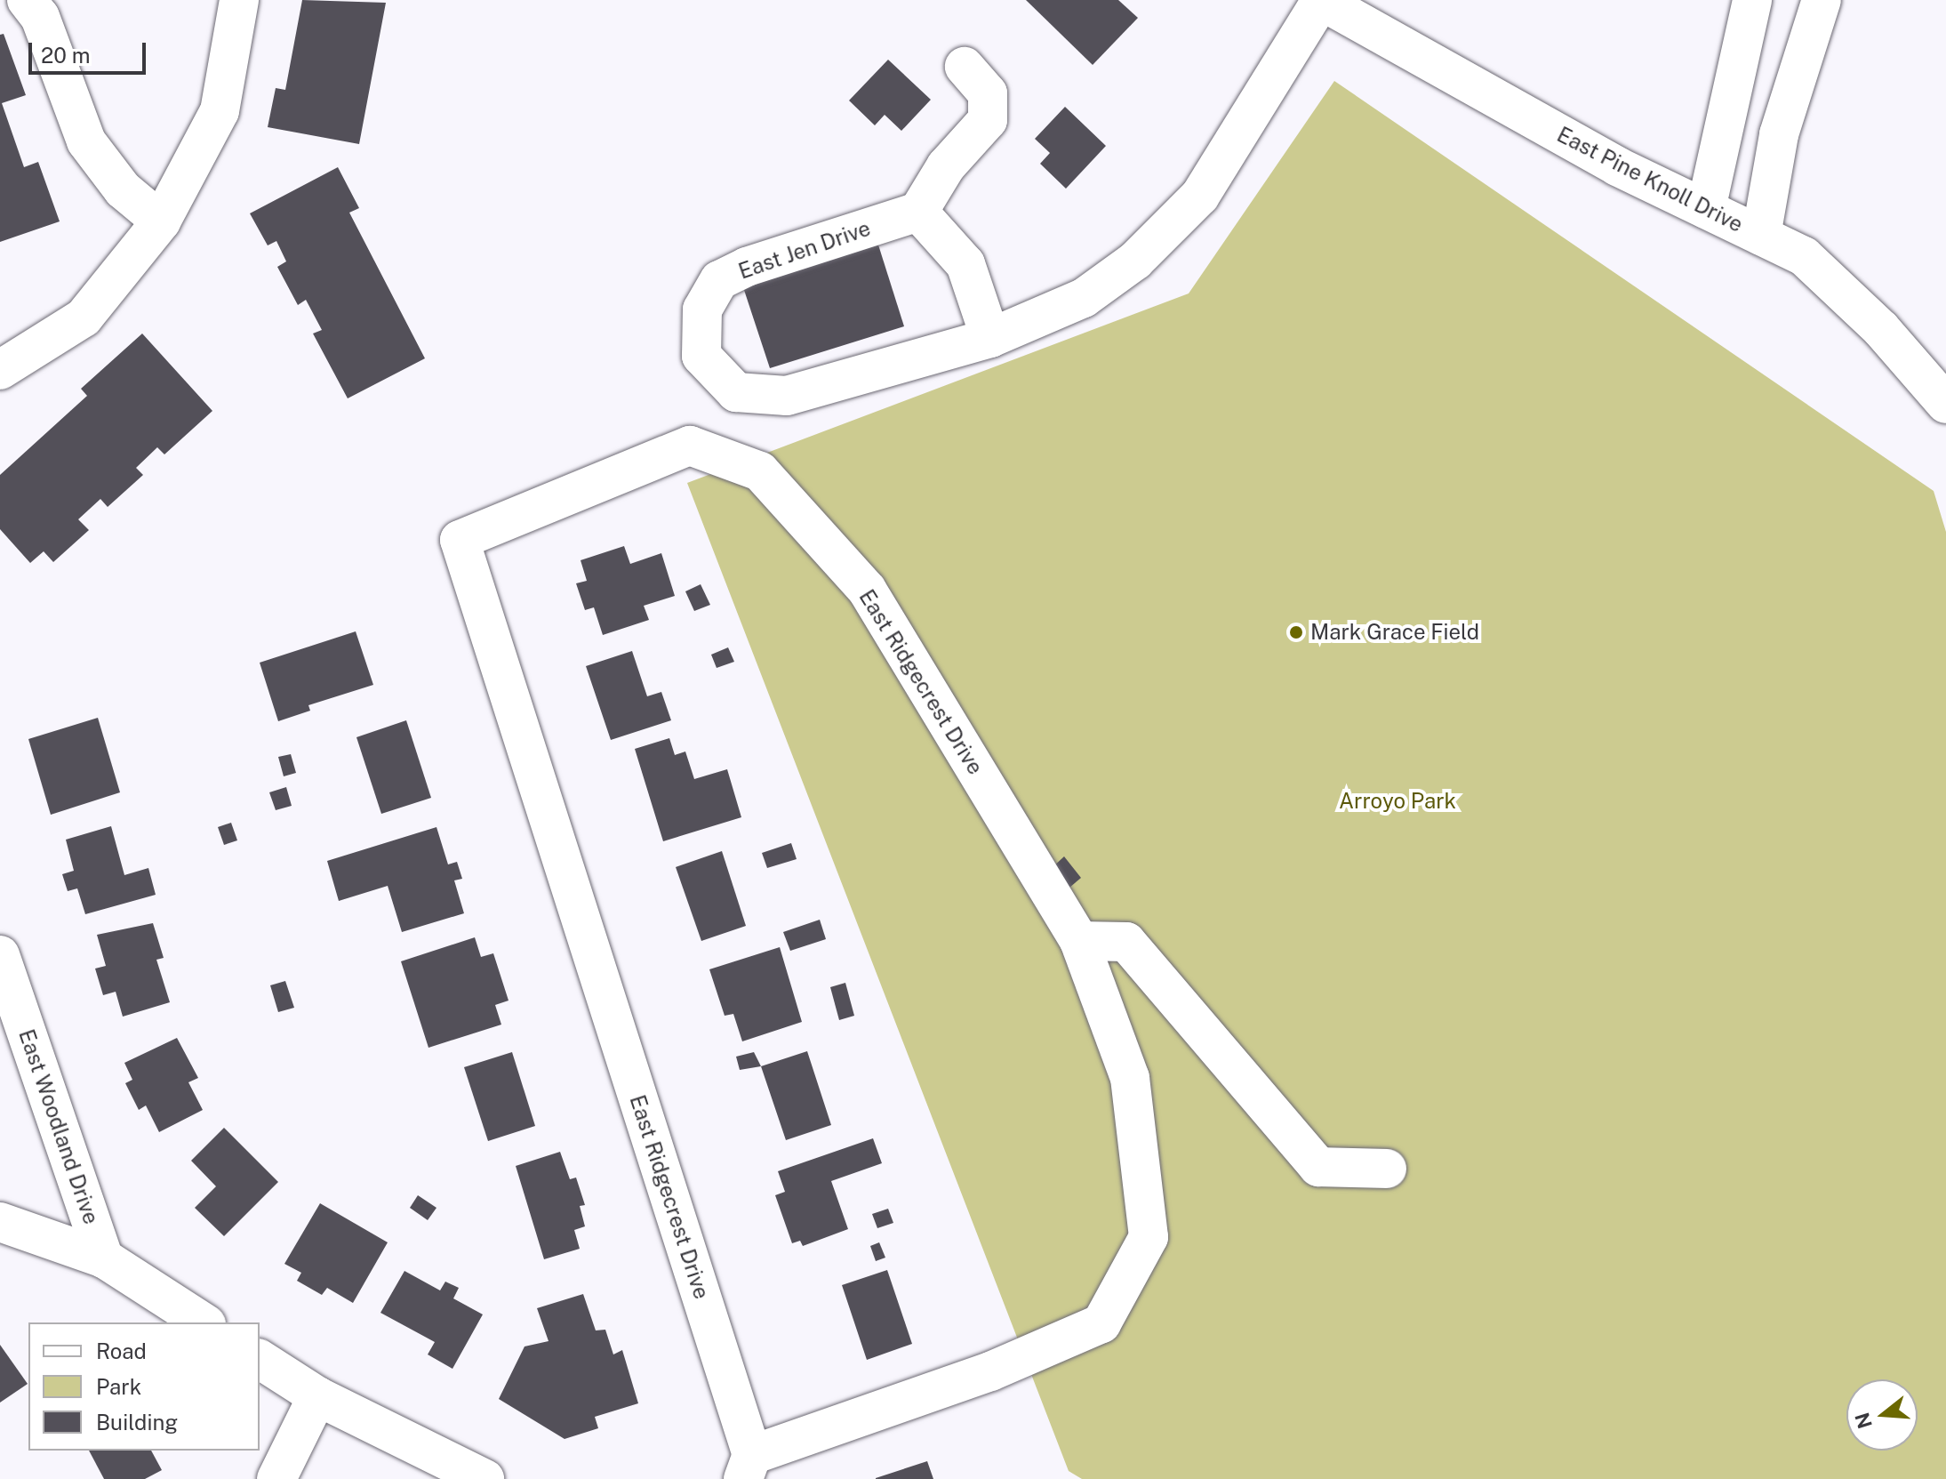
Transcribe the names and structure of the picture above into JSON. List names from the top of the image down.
{
  "streets": {
    "street": [
      "East Pine Knoll Drive",
      "East Jen Drive",
      "East Ridgecrest Drive",
      "East Woodland Drive"
    ]
  },
  "crossings": [
    ["East Pine Knoll Drive", "East Jen Drive"]
  ],
  "parks": ["Arroyo Park"],
  "places": ["Mark Grace Field"],
  "legend": ["Road", "Park", "Building"],
  "scale_bar": "20 m",
  "north": "left"
}
